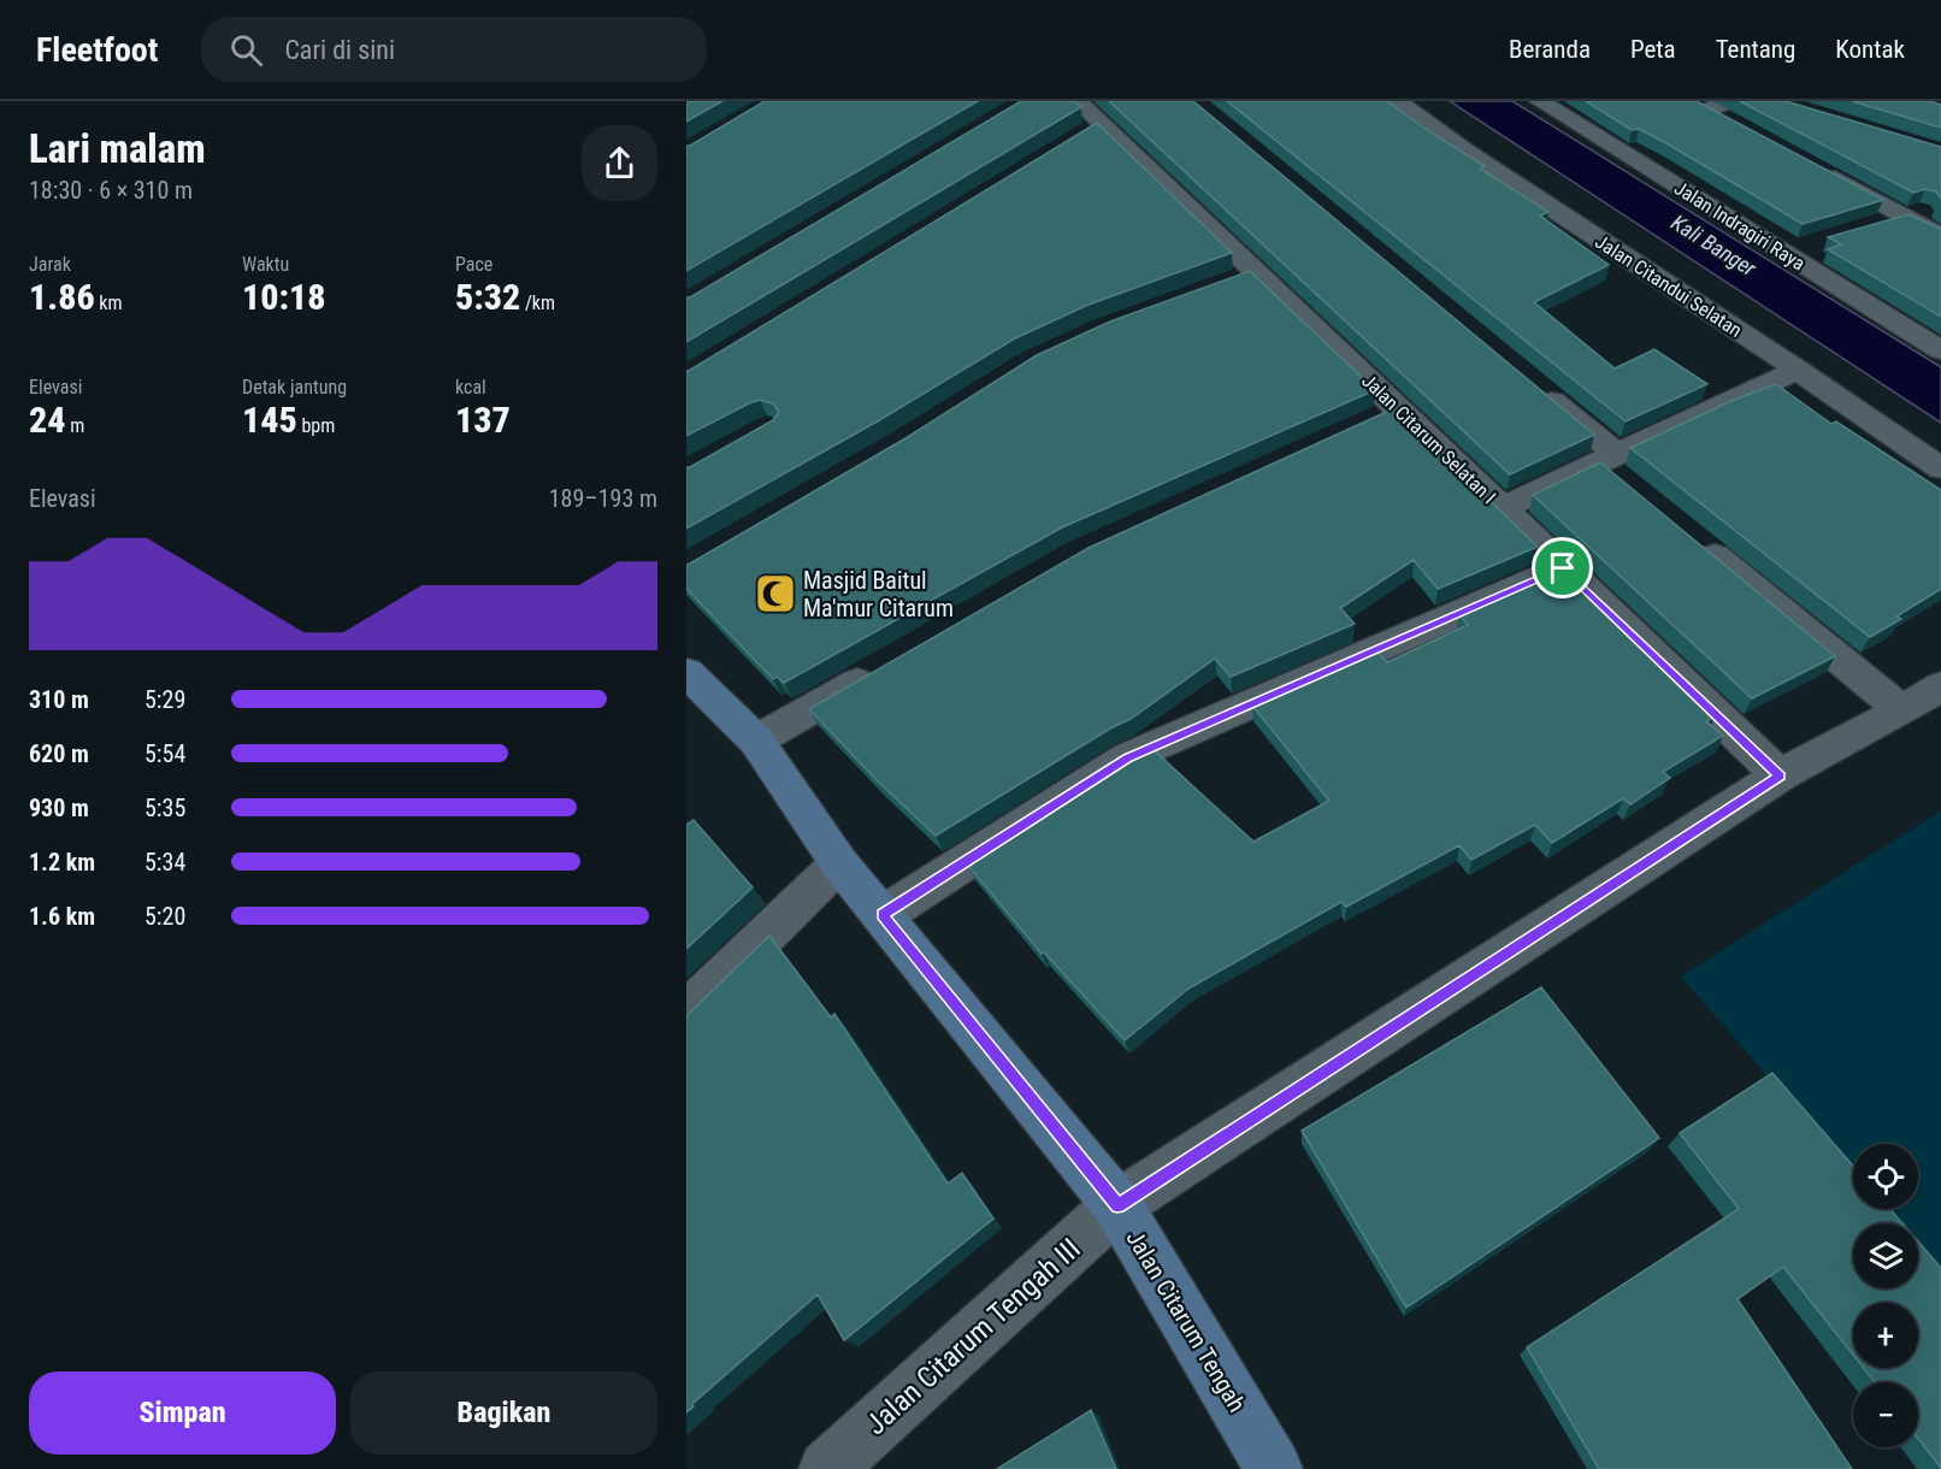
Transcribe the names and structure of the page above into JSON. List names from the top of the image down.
{
  "streets": {
    "street": [
      "Jalan Indragiri Raya",
      "Jalan Citandui Selatan",
      "Jalan Citarum Selatan I",
      "Jalan Citarum Tengah",
      "Jalan Citarum Tengah III"
    ]
  },
  "crossings": [
    ["Jalan Citarum Selatan I", "Jalan Citarum Tengah III"],
    ["Jalan Citarum Tengah", "Jalan Citarum Tengah III"]
  ],
  "water": ["Kali Banger"],
  "places": {
    "mosque": ["Masjid Baitul Ma'mur Citarum"]
  },
  "page": {
    "header": "Fleetfoot",
    "search": "Cari di sini",
    "nav": [
      "Beranda",
      "Peta",
      "Tentang",
      "Kontak"
    ],
    "heading": ["Lari malam", "18:30 · 6 × 310 m"],
    "stats": [
      ["Jarak", "1.86 km"],
      ["Waktu", "10:18"],
      ["Pace", "5:32 /km"],
      ["Elevasi", "24 m"],
      ["Detak jantung", "145 bpm"],
      ["kcal", "137"]
    ],
    "chart": ["Elevasi", "189–193 m"],
    "list": [
      {
        "name": "310 m",
        "note": "5:29"
      },
      {
        "name": "620 m",
        "note": "5:54"
      },
      {
        "name": "930 m",
        "note": "5:35"
      },
      {
        "name": "1.2 km",
        "note": "5:34"
      },
      {
        "name": "1.6 km",
        "note": "5:20"
      }
    ],
    "map_buttons": ["+", "−"],
    "buttons": ["Simpan", "Bagikan"]
  }
}
